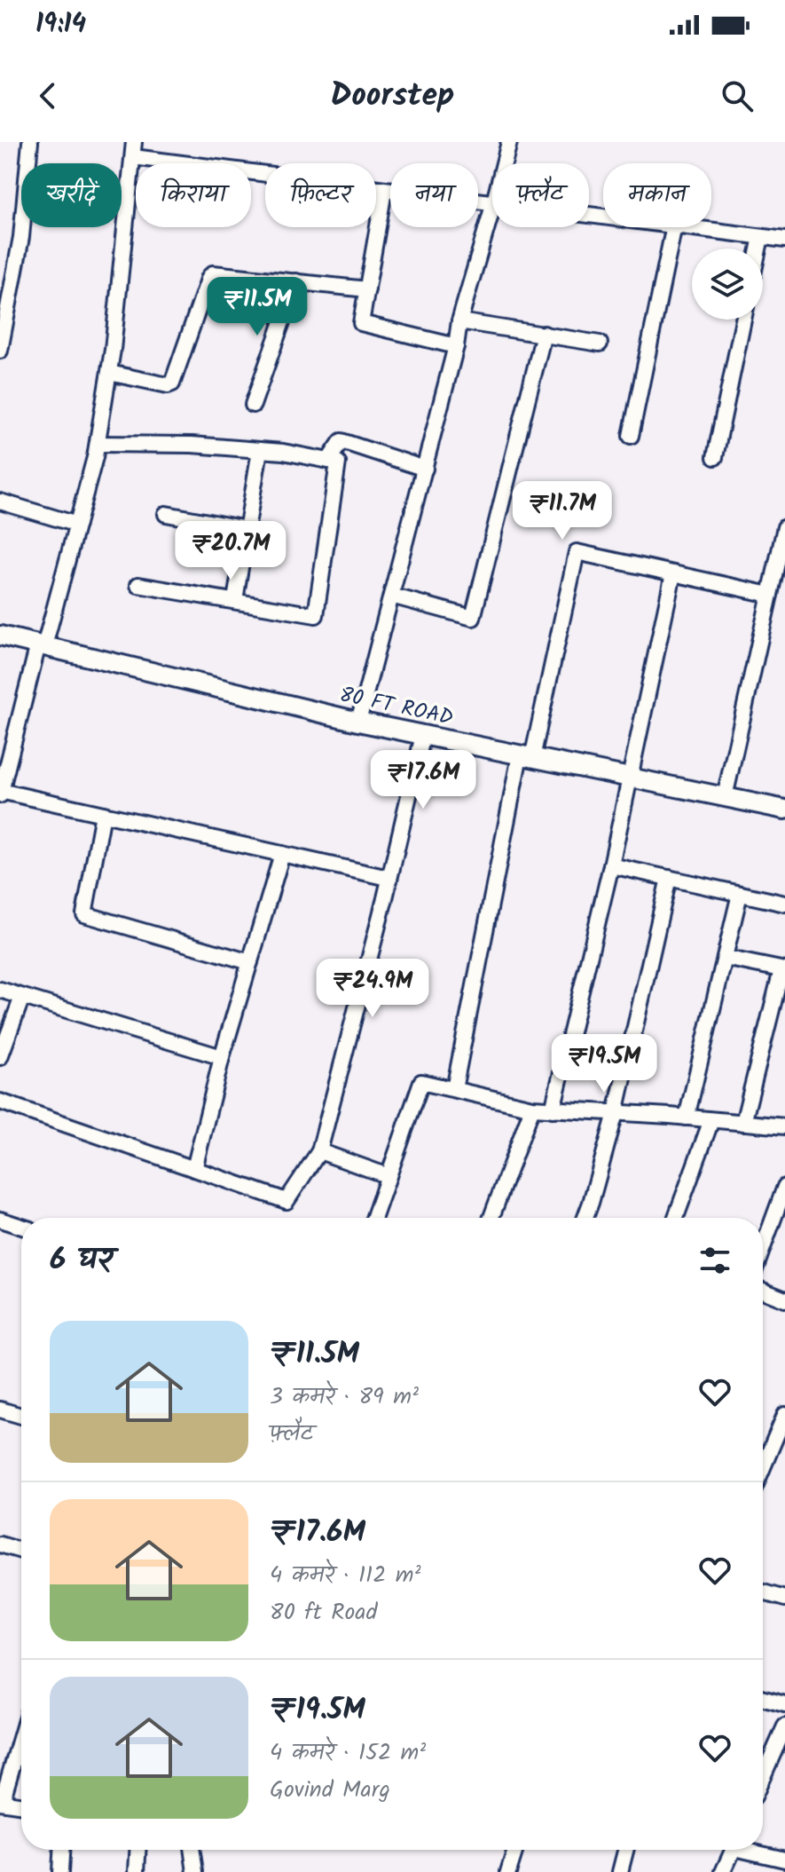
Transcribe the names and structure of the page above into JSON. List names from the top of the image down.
{
  "streets": {
    "street": ["80 FT ROAD"]
  },
  "page": {
    "status": "19:14",
    "header": "Doorstep",
    "chip": [
      "खरीदें",
      "किराया",
      "फ़िल्टर",
      "नया",
      "फ़्लैट",
      "मकान"
    ],
    "price": [
      "₹11.5M",
      "₹11.7M",
      "₹20.7M",
      "₹17.6M",
      "₹24.9M",
      "₹19.5M"
    ],
    "heading": "6 घर",
    "list": [
      {
        "name": "₹11.5M",
        "note": "3 कमरे · 89 m² · फ़्लैट"
      },
      {
        "name": "₹17.6M",
        "note": "4 कमरे · 112 m² · 80 ft Road"
      },
      {
        "name": "₹19.5M",
        "note": "4 कमरे · 152 m² · Govind Marg"
      }
    ]
  }
}
